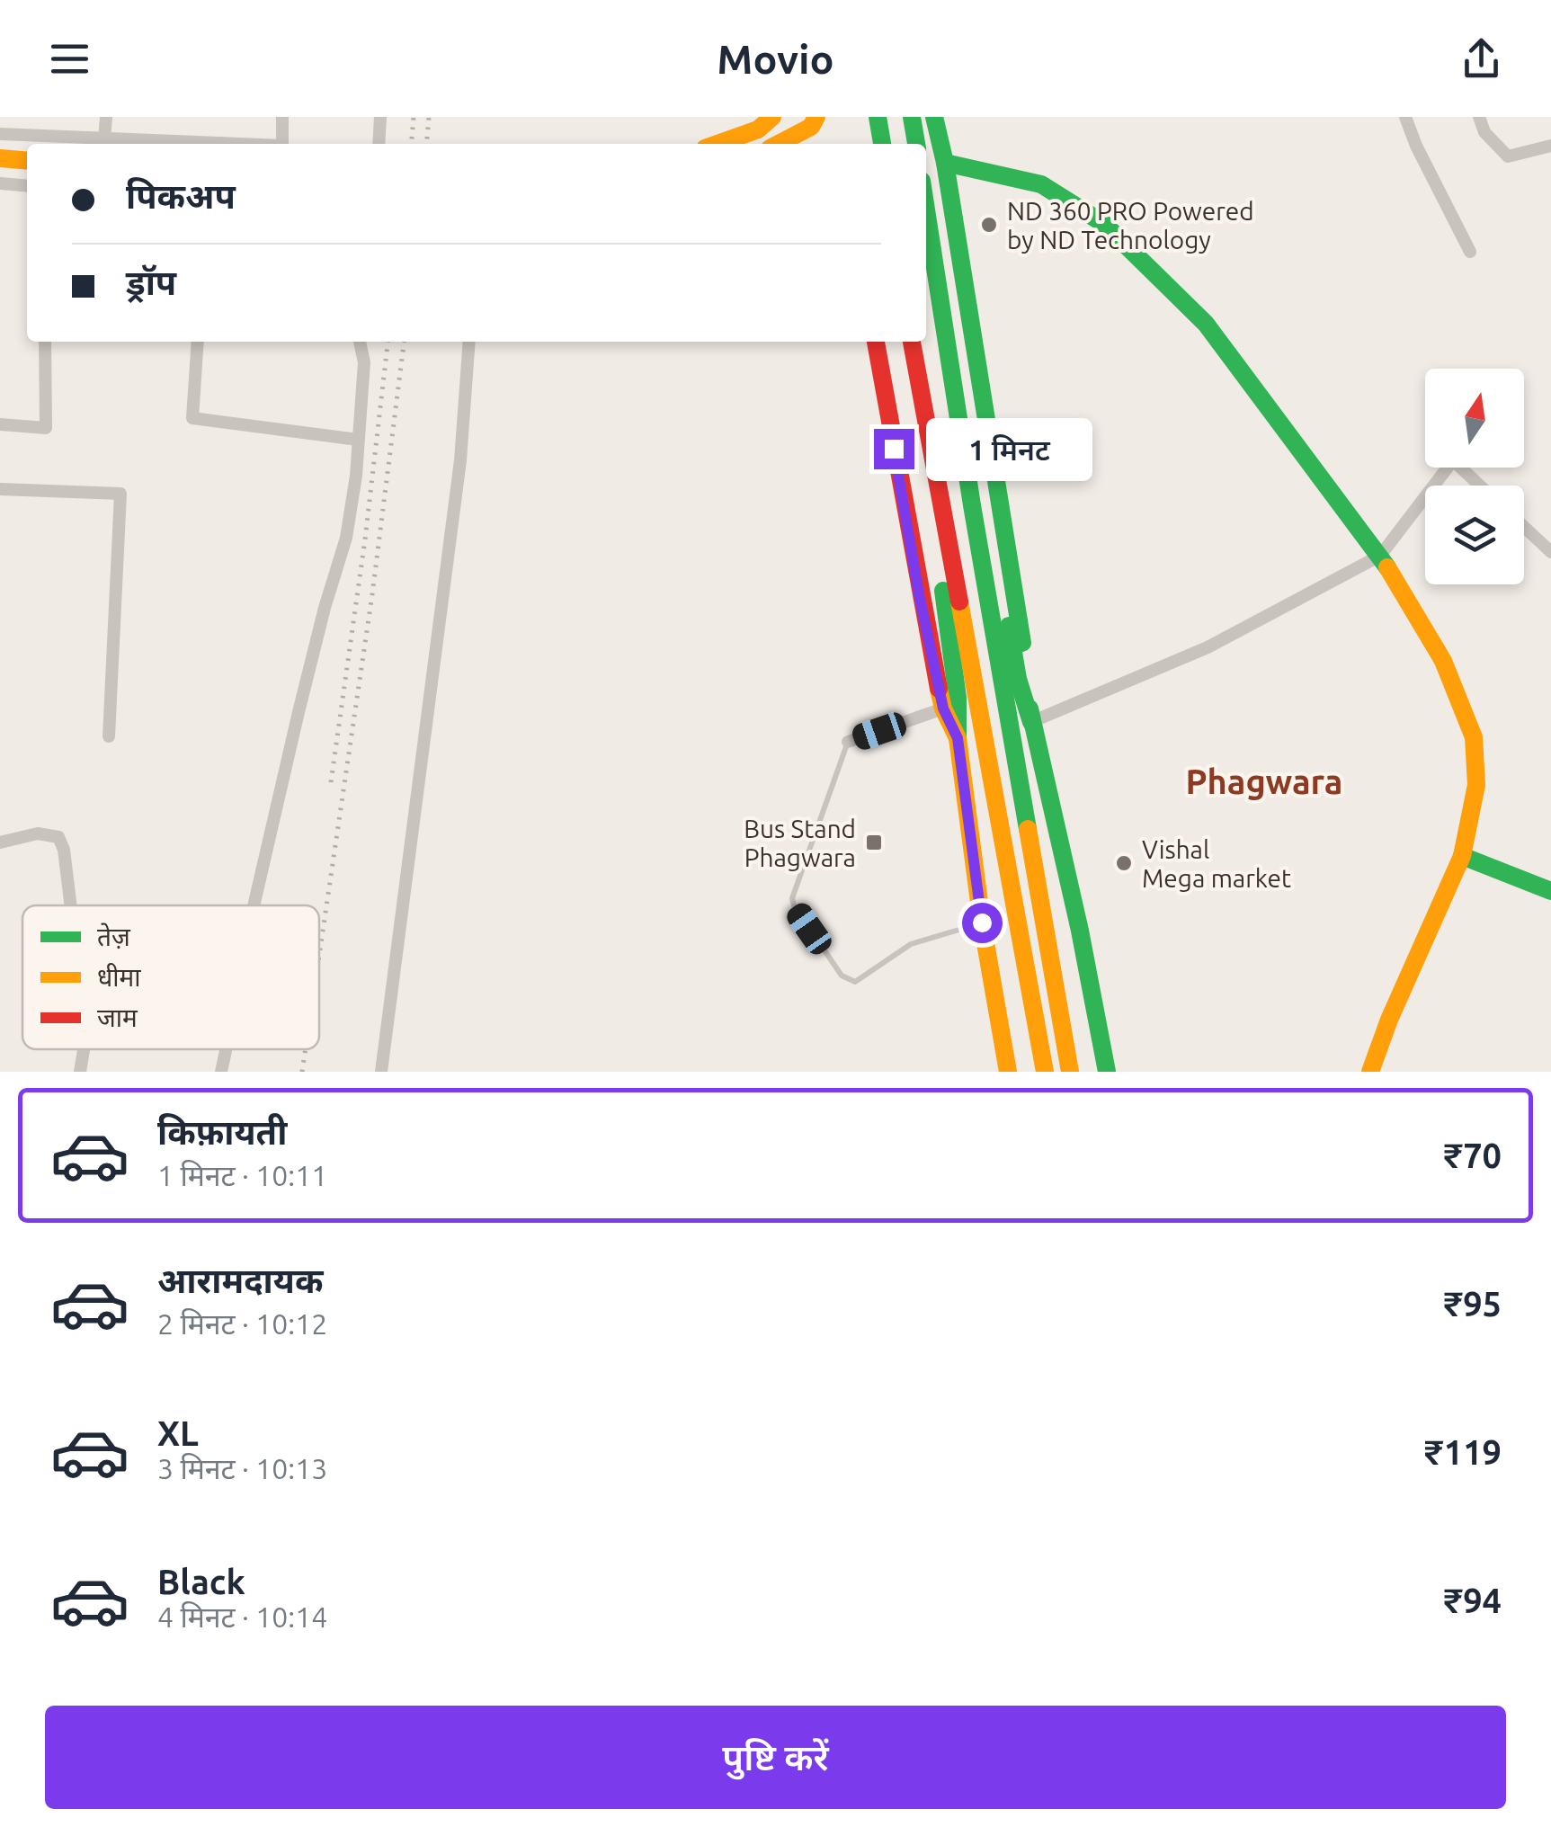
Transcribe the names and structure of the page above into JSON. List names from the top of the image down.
{
  "districts": ["Phagwara"],
  "places": {
    "other": ["ND 360 PRO Powered by ND Technology", "Vishal Mega market"],
    "transit": ["Bus Stand Phagwara"]
  },
  "legend": ["तेज़", "धीमा", "जाम"],
  "north": "top",
  "page": {
    "header": "Movio",
    "banner": ["पिकअप", "ड्रॉप"],
    "bubble": "1 मिनट",
    "list": [
      {
        "name": "किफ़ायती",
        "note": "1 मिनट · 10:11",
        "value": "₹70"
      },
      {
        "name": "आरामदायक",
        "note": "2 मिनट · 10:12",
        "value": "₹95"
      },
      {
        "name": "XL",
        "note": "3 मिनट · 10:13",
        "value": "₹119"
      },
      {
        "name": "Black",
        "note": "4 मिनट · 10:14",
        "value": "₹94"
      }
    ],
    "buttons": "पुष्टि करें"
  }
}
